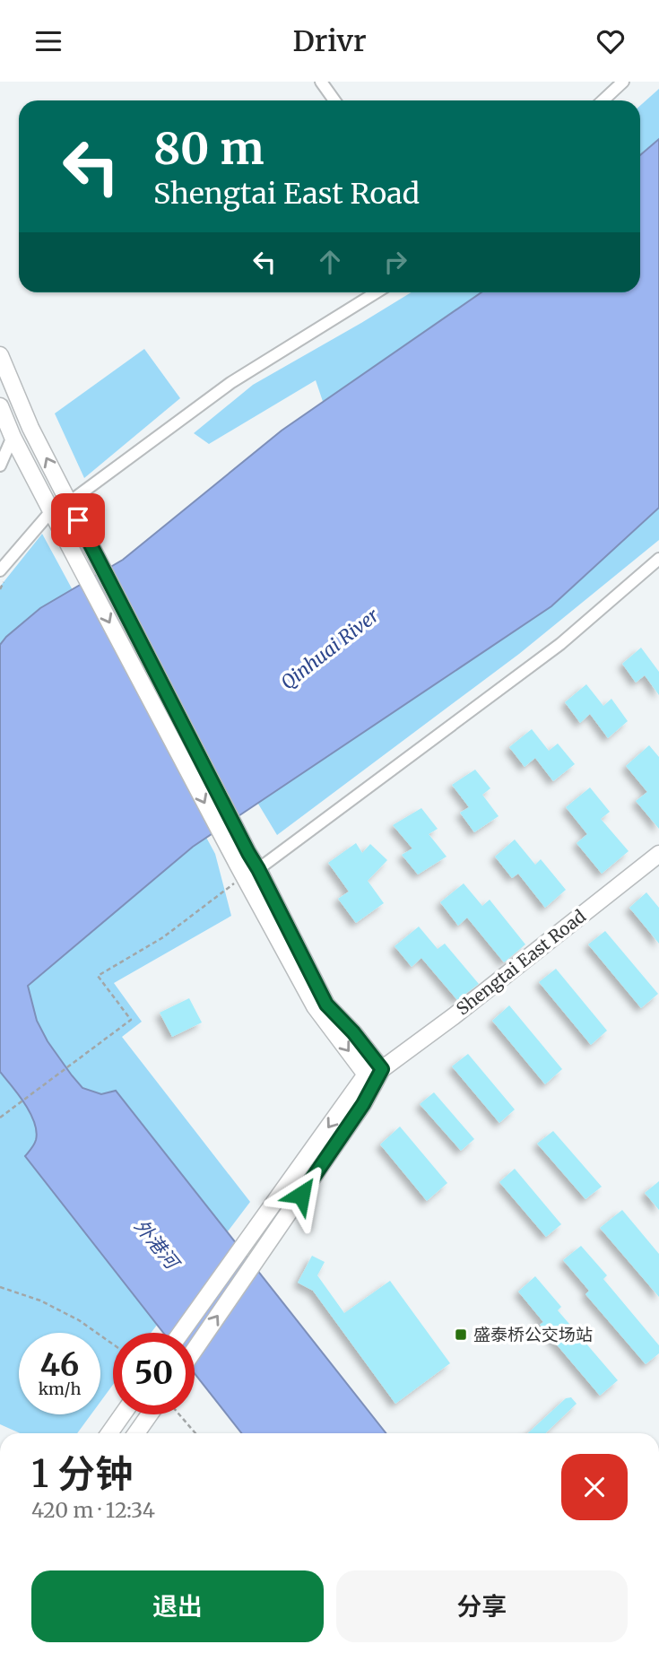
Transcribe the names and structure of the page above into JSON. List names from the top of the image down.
{
  "streets": {
    "main road": ["Shengtai East Road"]
  },
  "water": ["Qinhuai River", "外港河"],
  "places": {
    "transit": ["盛泰桥公交场站"]
  },
  "page": {
    "header": "Drivr",
    "turn": ["80 m", "Shengtai East Road"],
    "speed": "46 km/h",
    "limit": "50",
    "heading": ["1 分钟", "420 m · 12:34"],
    "buttons": ["退出", "分享"]
  }
}
